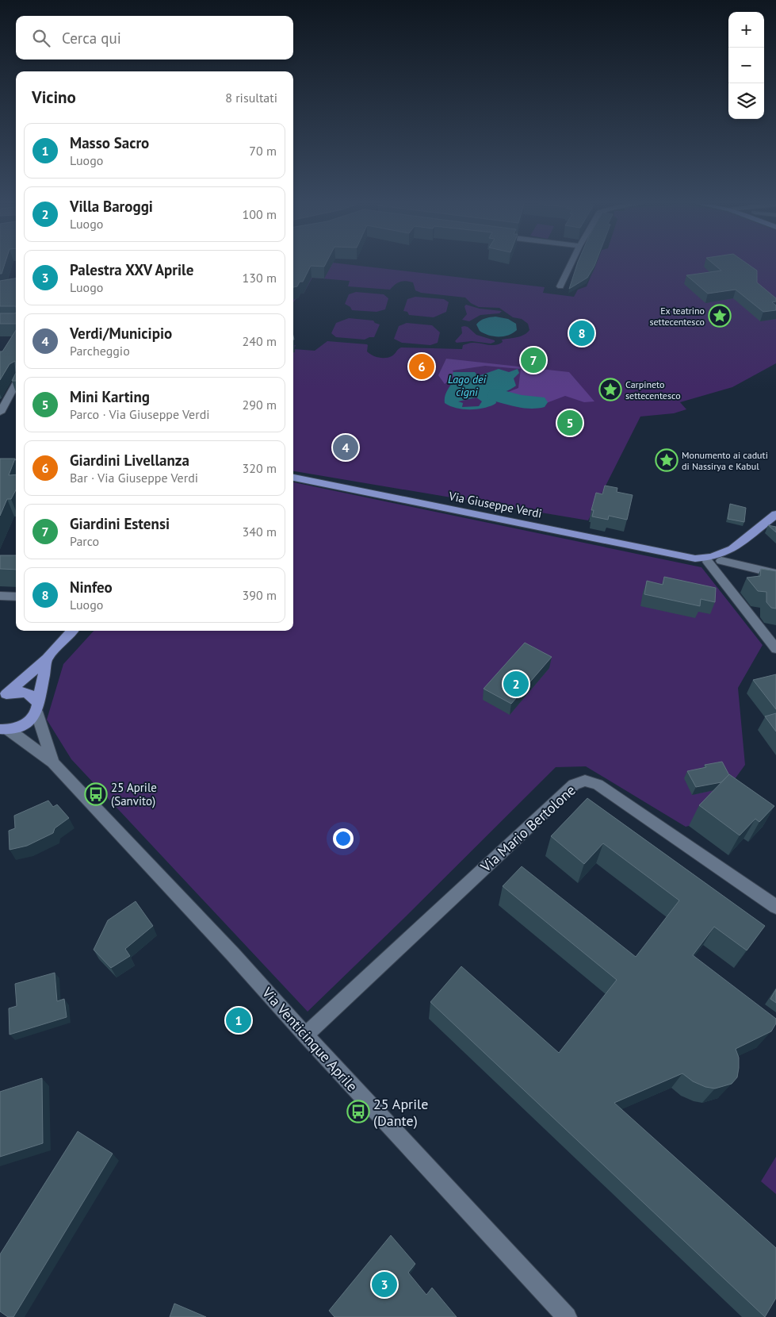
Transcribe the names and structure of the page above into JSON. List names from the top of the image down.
{
  "streets": {
    "main road": ["Via Giuseppe Verdi"],
    "street": ["Via Mario Bertolone", "Via Venticinque Aprile"]
  },
  "crossings": [
    ["Via Mario Bertolone", "Via Venticinque Aprile"]
  ],
  "water": ["Lago dei cigni"],
  "places": {
    "place": ["Ex teatrino settecentesco", "Carpineto settecentesco", "Monumento ai caduti di Nassirya e Kabul"],
    "bus stop": ["25 Aprile (Sanvito)", "25 Aprile (Dante)"]
  },
  "page": {
    "map_buttons": ["+", "−"],
    "search": "Cerca qui",
    "heading": ["Vicino", "8 risultati"],
    "list": [
      {
        "mark": "1",
        "name": "Masso Sacro",
        "note": "Luogo",
        "value": "70 m"
      },
      {
        "mark": "2",
        "name": "Villa Baroggi",
        "note": "Luogo",
        "value": "100 m"
      },
      {
        "mark": "3",
        "name": "Palestra XXV Aprile",
        "note": "Luogo",
        "value": "130 m"
      },
      {
        "mark": "4",
        "name": "Verdi/Municipio",
        "note": "Parcheggio",
        "value": "240 m"
      },
      {
        "mark": "5",
        "name": "Mini Karting",
        "note": "Parco · Via Giuseppe Verdi",
        "value": "290 m"
      },
      {
        "mark": "6",
        "name": "Giardini Livellanza",
        "note": "Bar · Via Giuseppe Verdi",
        "value": "320 m"
      },
      {
        "mark": "7",
        "name": "Giardini Estensi",
        "note": "Parco",
        "value": "340 m"
      },
      {
        "mark": "8",
        "name": "Ninfeo",
        "note": "Luogo",
        "value": "390 m"
      }
    ],
    "pins": [
      "8",
      "7",
      "6",
      "5",
      "4",
      "2",
      "1",
      "3"
    ]
  }
}
